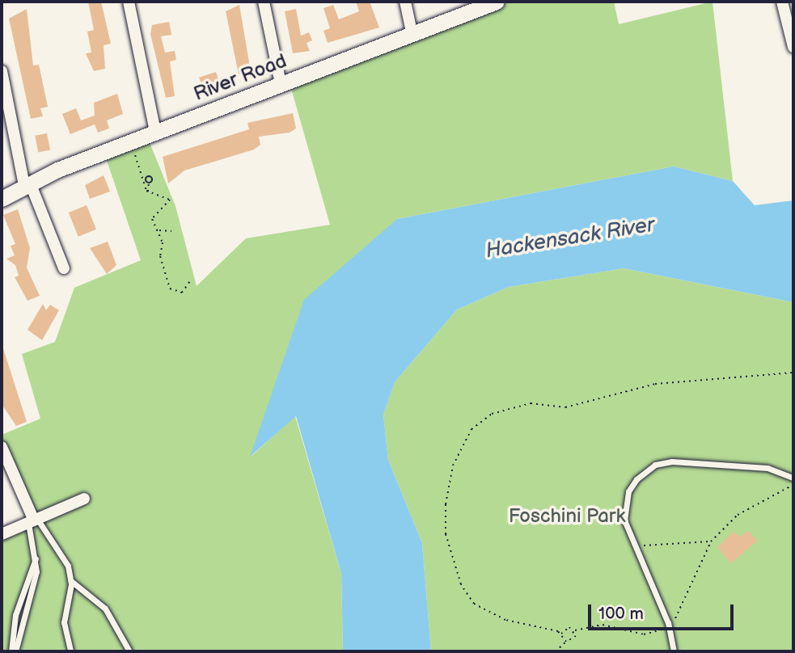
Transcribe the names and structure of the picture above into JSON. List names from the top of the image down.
{
  "streets": {
    "main road": ["River Road"]
  },
  "water": ["Hackensack River"],
  "parks": ["Foschini Park"],
  "scale_bar": "100 m"
}
